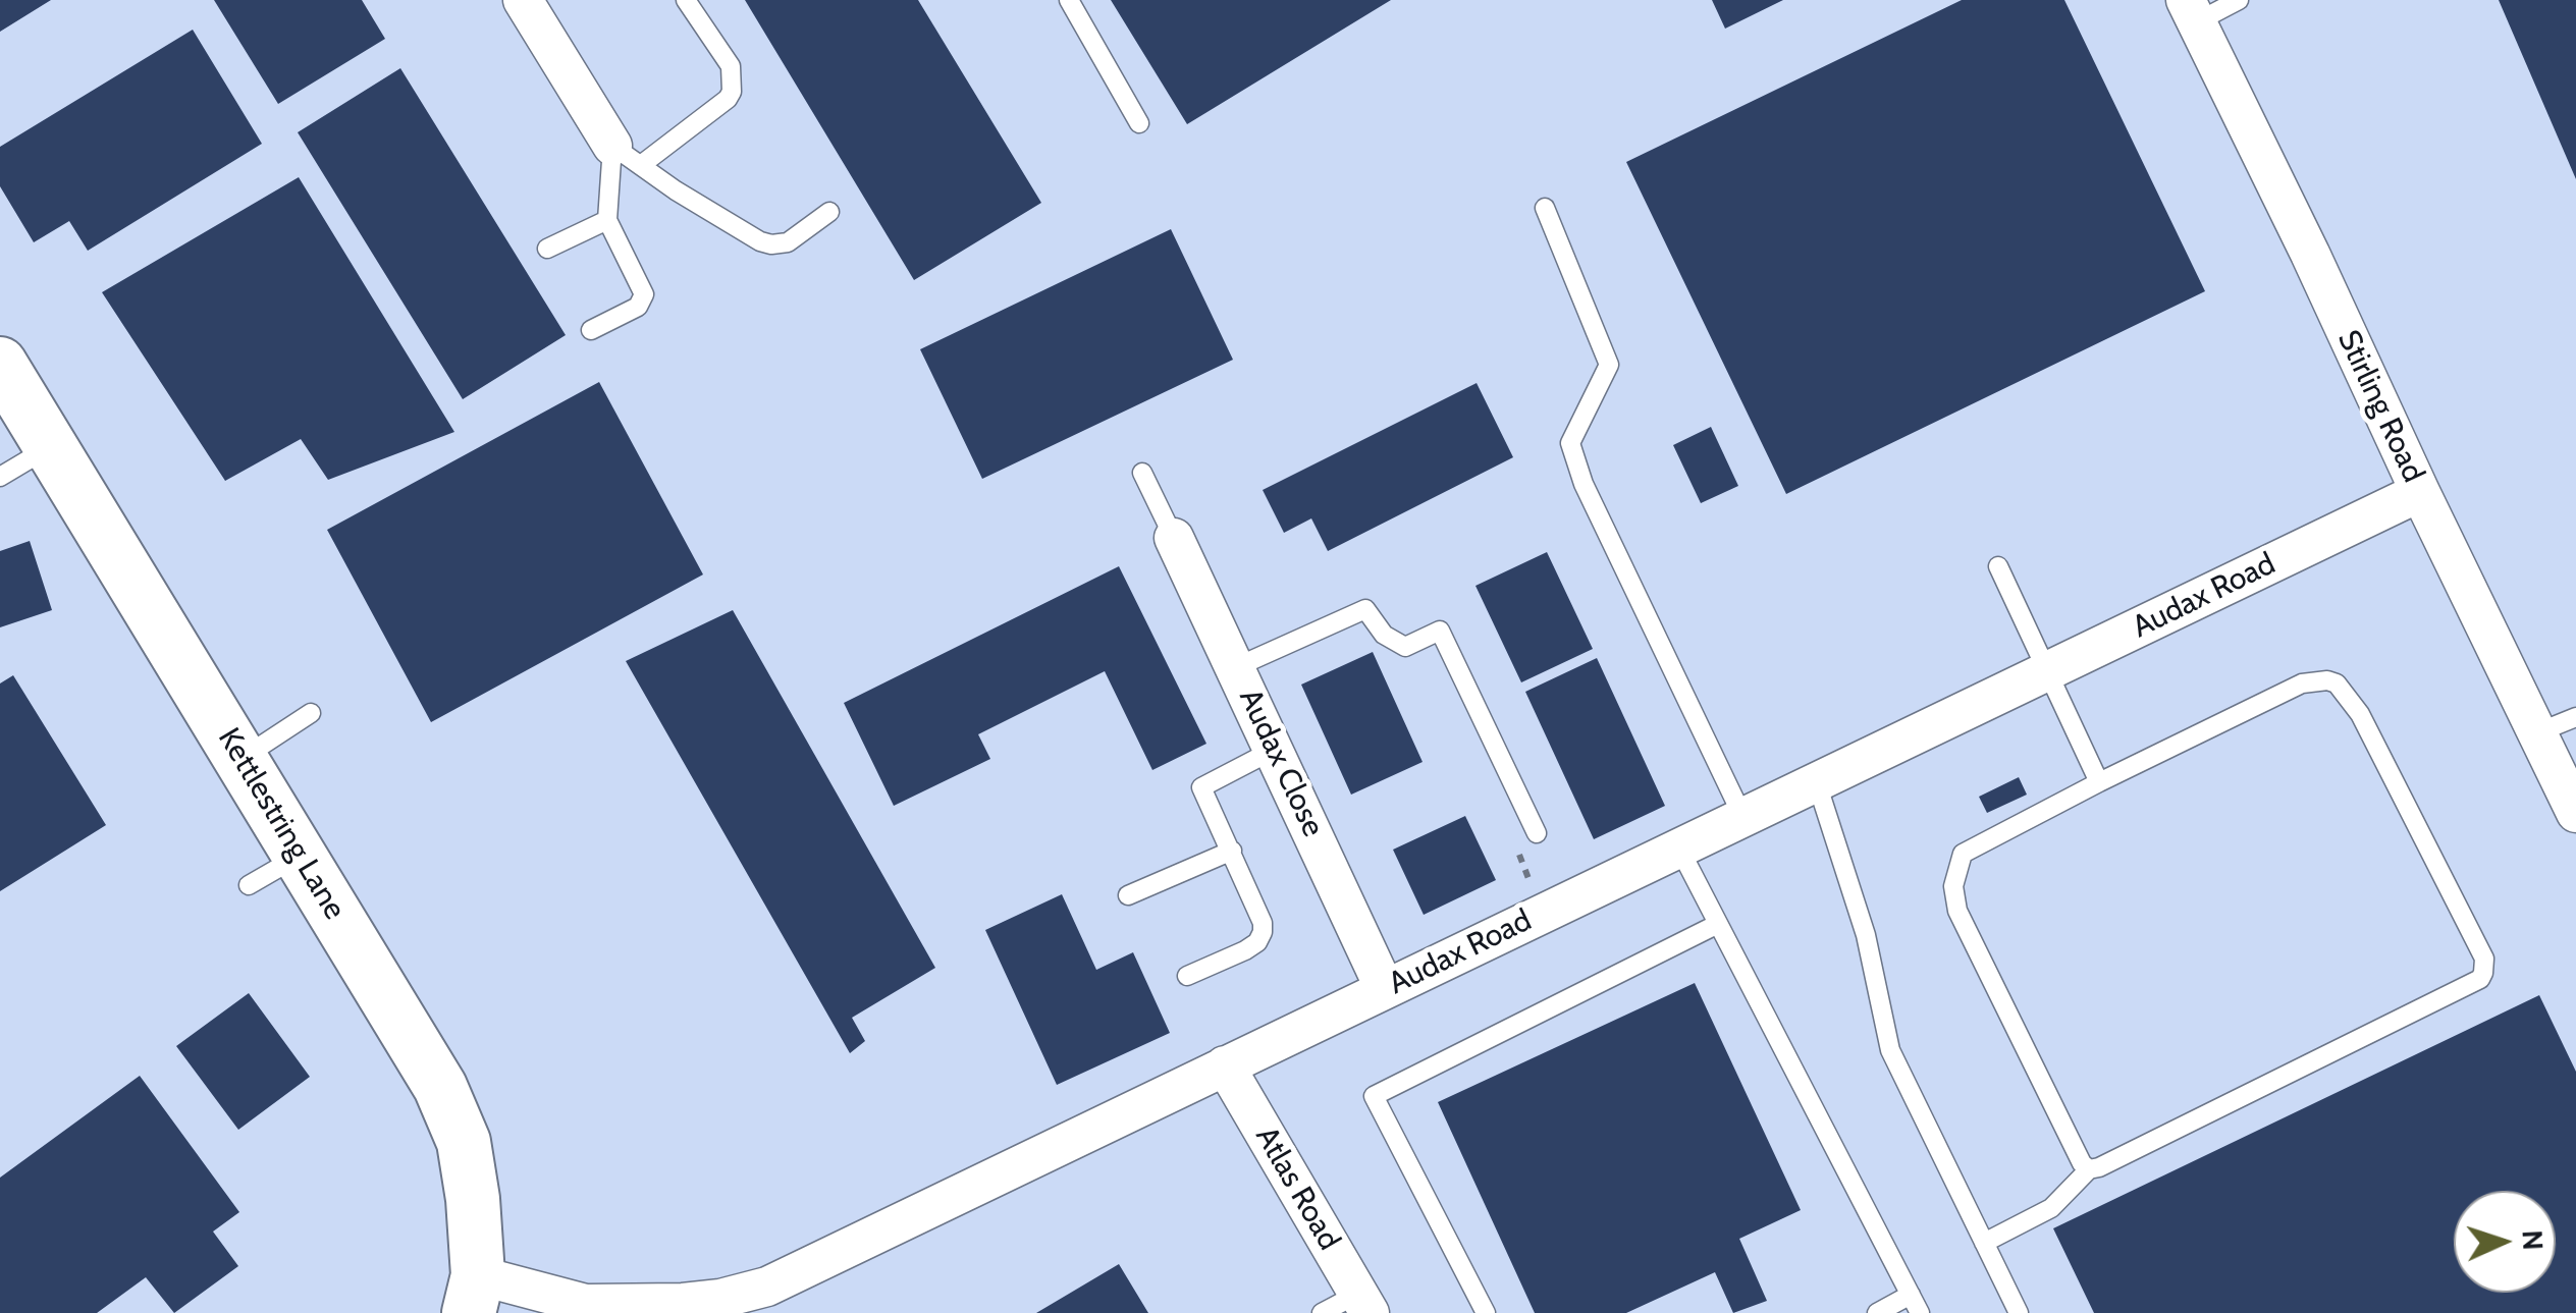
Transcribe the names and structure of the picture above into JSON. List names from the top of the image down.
{
  "streets": {
    "street": [
      "Stirling Road",
      "Audax Road",
      "Audax Close",
      "Kettlestring Lane",
      "Atlas Road"
    ]
  },
  "crossings": [
    ["Stirling Road", "Audax Road"],
    ["Audax Road", "Audax Close"],
    ["Audax Road", "Kettlestring Lane"],
    ["Audax Road", "Atlas Road"]
  ],
  "north": "right"
}
